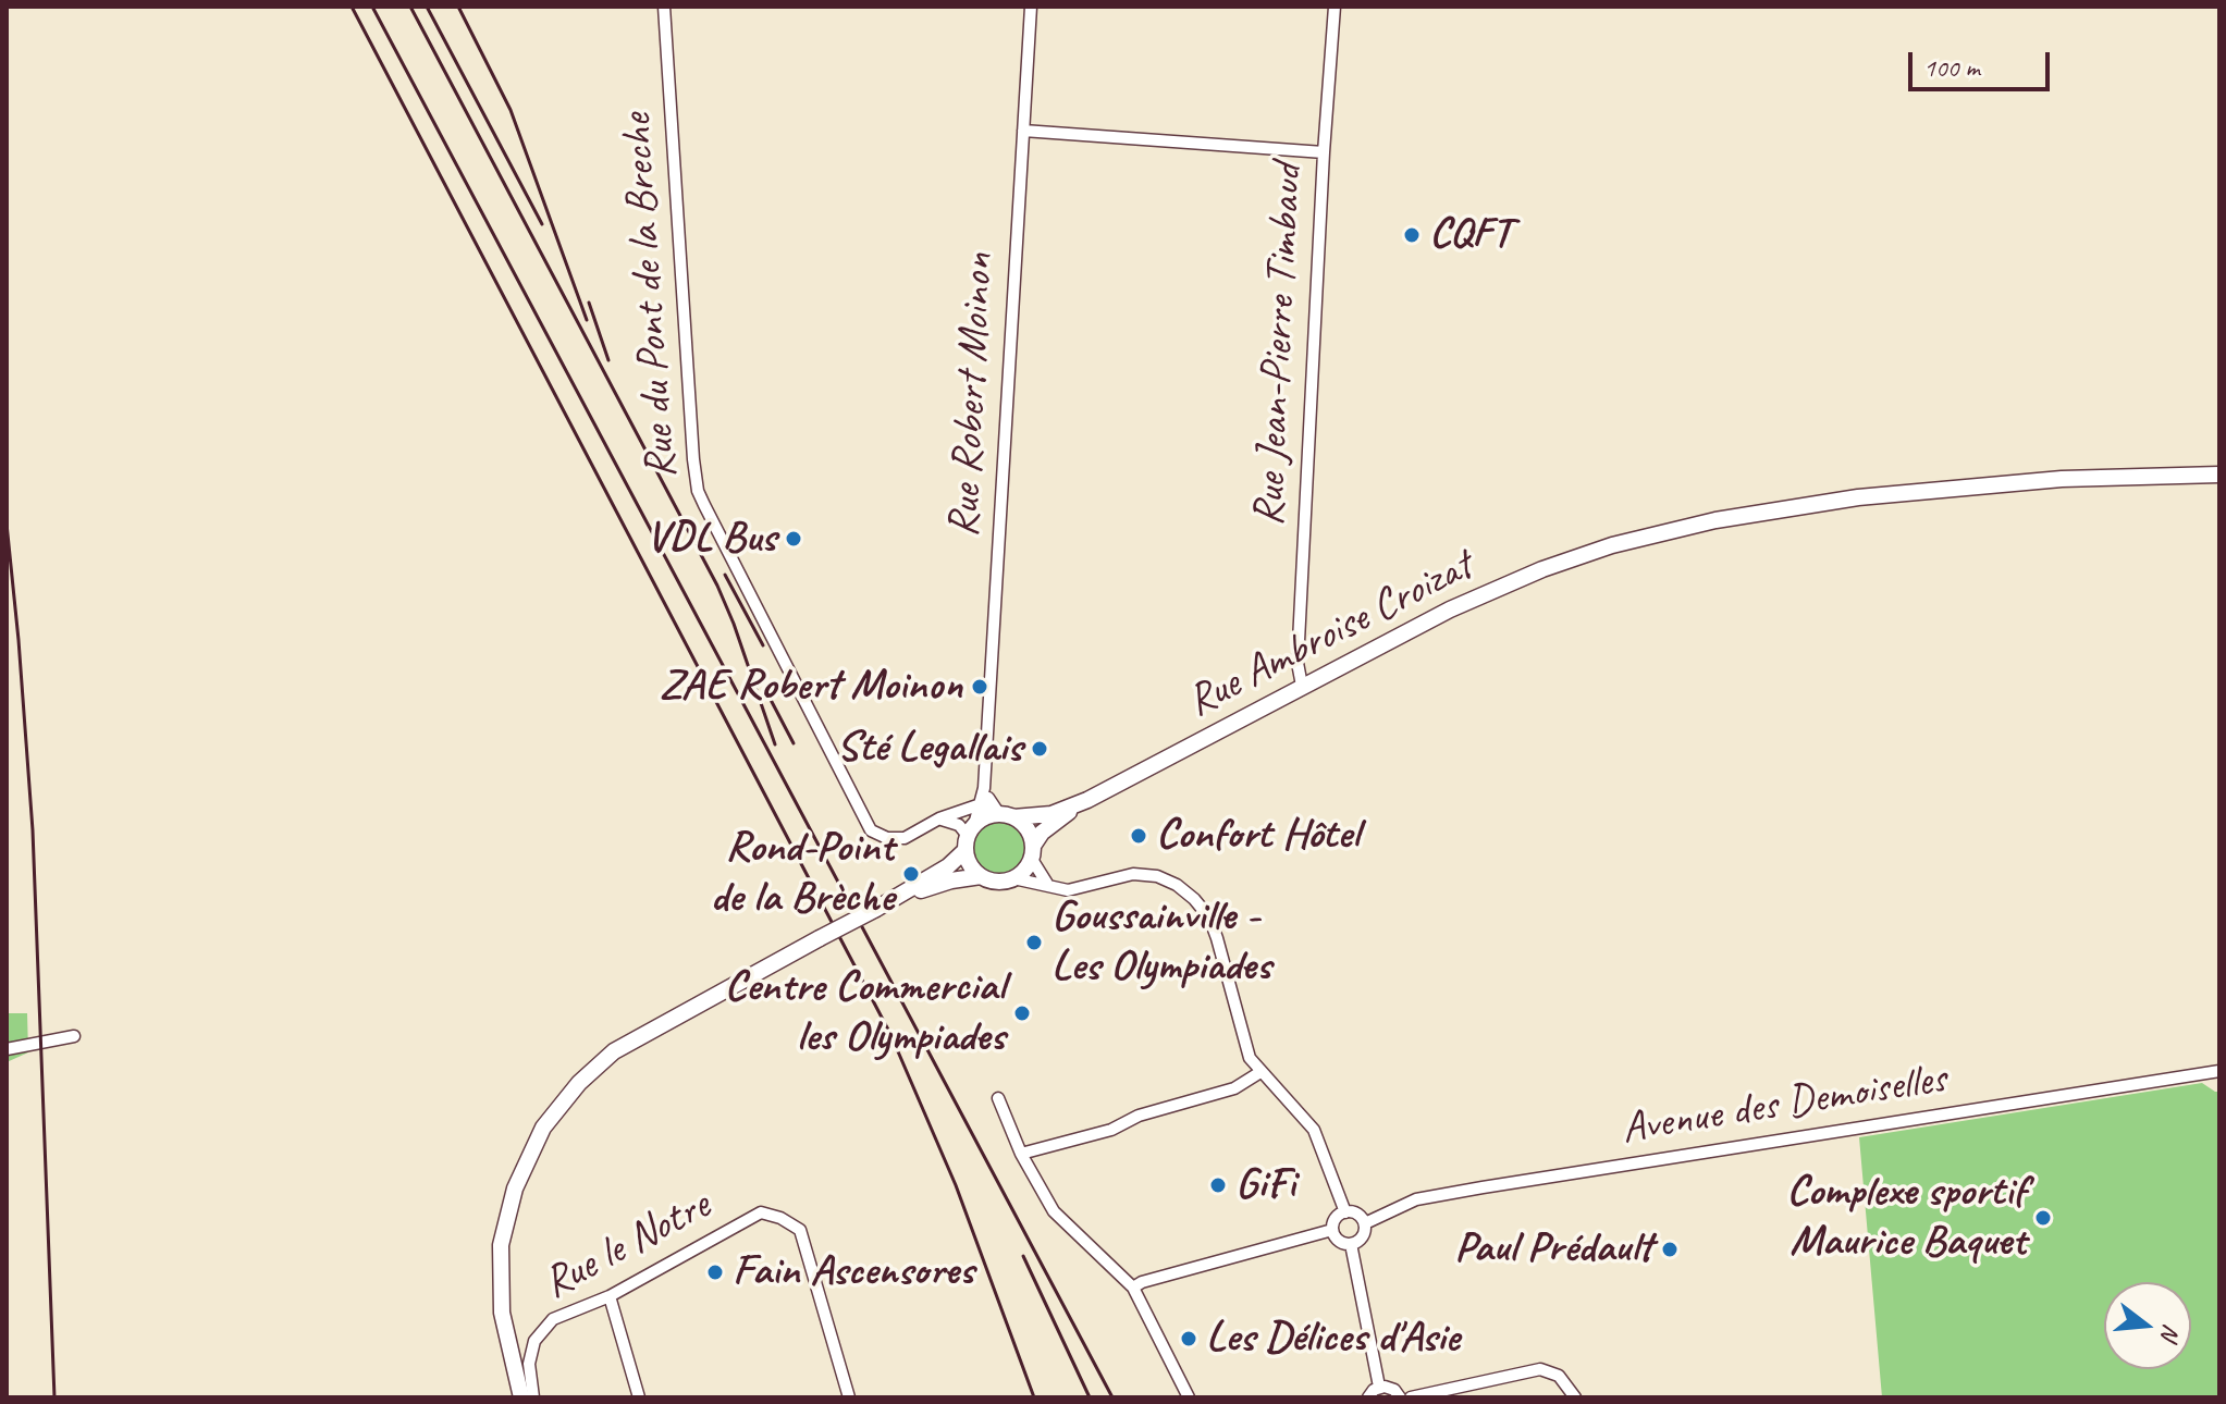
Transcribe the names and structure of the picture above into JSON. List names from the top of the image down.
{
  "streets": {
    "main road": ["Rue Ambroise Croizat"],
    "street": [
      "Rue du Pont de la Breche",
      "Rue Jean-Pierre Timbaud",
      "Rue Robert Moinon",
      "Avenue des Demoiselles",
      "Rue le Notre"
    ]
  },
  "crossings": [
    ["Rue du Pont de la Breche", "Rue Robert Moinon"],
    ["Rue Jean-Pierre Timbaud", "Rue Ambroise Croizat"]
  ],
  "places": [
    "CQFT",
    "VDL Bus",
    "ZAE Robert Moinon",
    "Sté Legallais",
    "Confort Hôtel",
    "Rond-Point de la Brèche",
    "Goussainville - Les Olympiades",
    "Centre Commercial les Olympiades",
    "GiFi",
    "Complexe sportif Maurice Baquet",
    "Paul Prédault",
    "Fain Ascensores",
    "Les Délices d'Asie"
  ],
  "scale_bar": "100 m",
  "north": "right"
}
